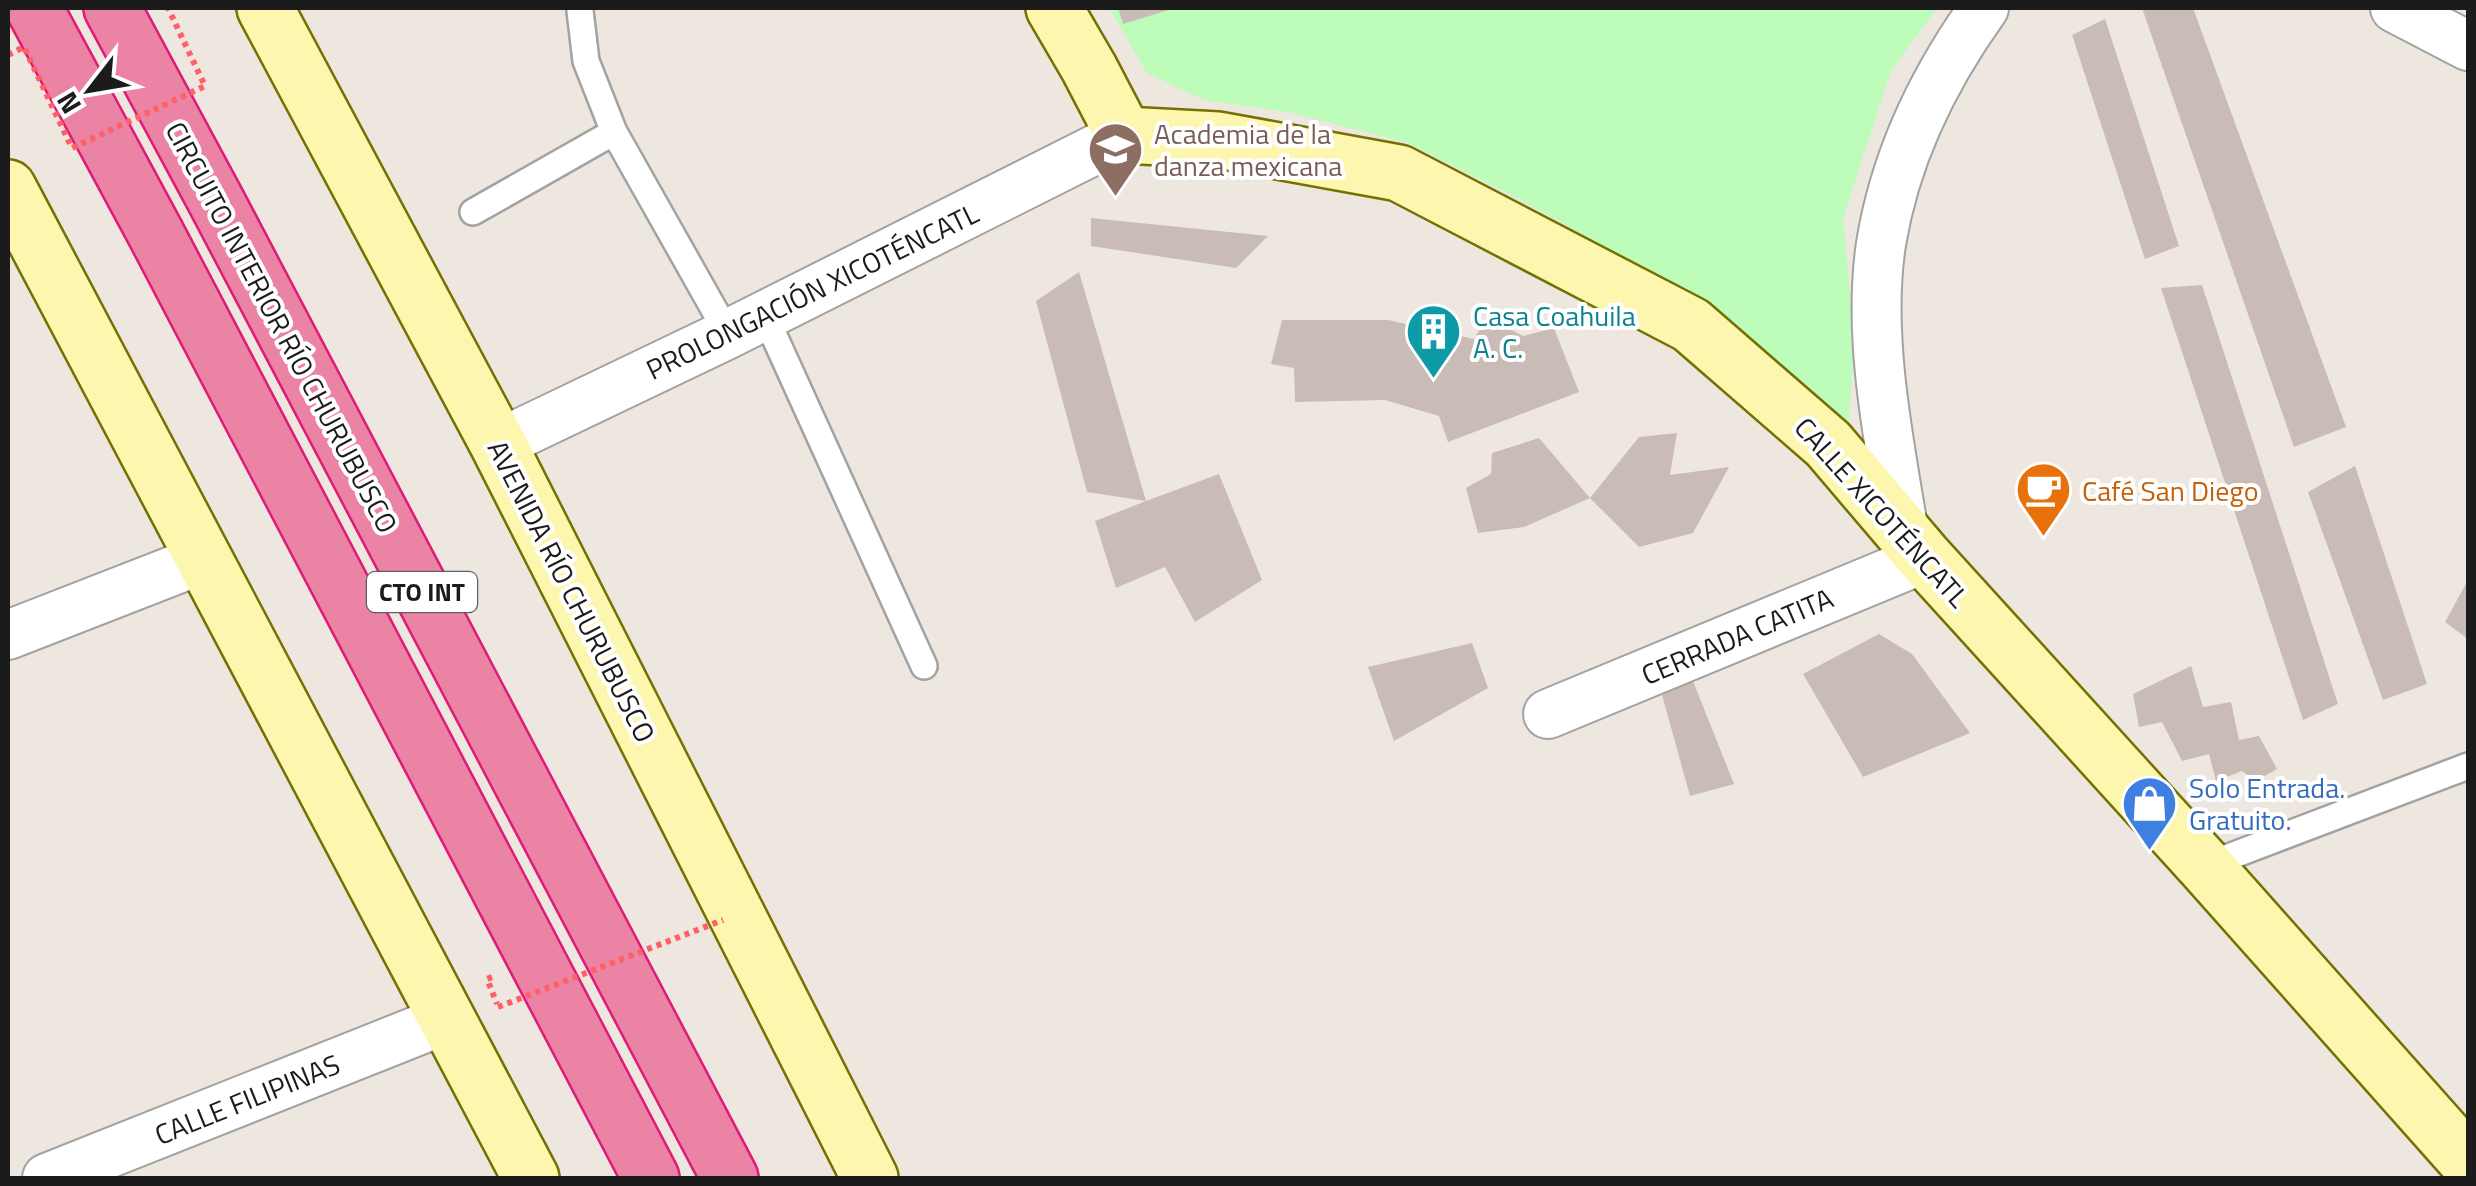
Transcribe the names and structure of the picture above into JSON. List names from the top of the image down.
{
  "streets": {
    "highway": ["CIRCUITO INTERIOR RÍO CHURUBUSCO", "CTO INT"],
    "main road": ["CALLE XICOTÉNCATL", "AVENIDA RÍO CHURUBUSCO"],
    "street": ["PROLONGACIÓN XICOTÉNCATL", "CERRADA CATITA", "CALLE FILIPINAS"]
  },
  "crossings": [
    ["PROLONGACIÓN XICOTÉNCATL", "CALLE XICOTÉNCATL"],
    ["PROLONGACIÓN XICOTÉNCATL", "AVENIDA RÍO CHURUBUSCO"],
    ["CALLE XICOTÉNCATL", "CERRADA CATITA"]
  ],
  "places": {
    "school or university": ["Academia de la danza mexicana"],
    "building": ["Casa Coahuila A. C."],
    "cafe": ["Café San Diego"],
    "shop": ["Solo Entrada. Gratuito."]
  },
  "north": "bottom left"
}
